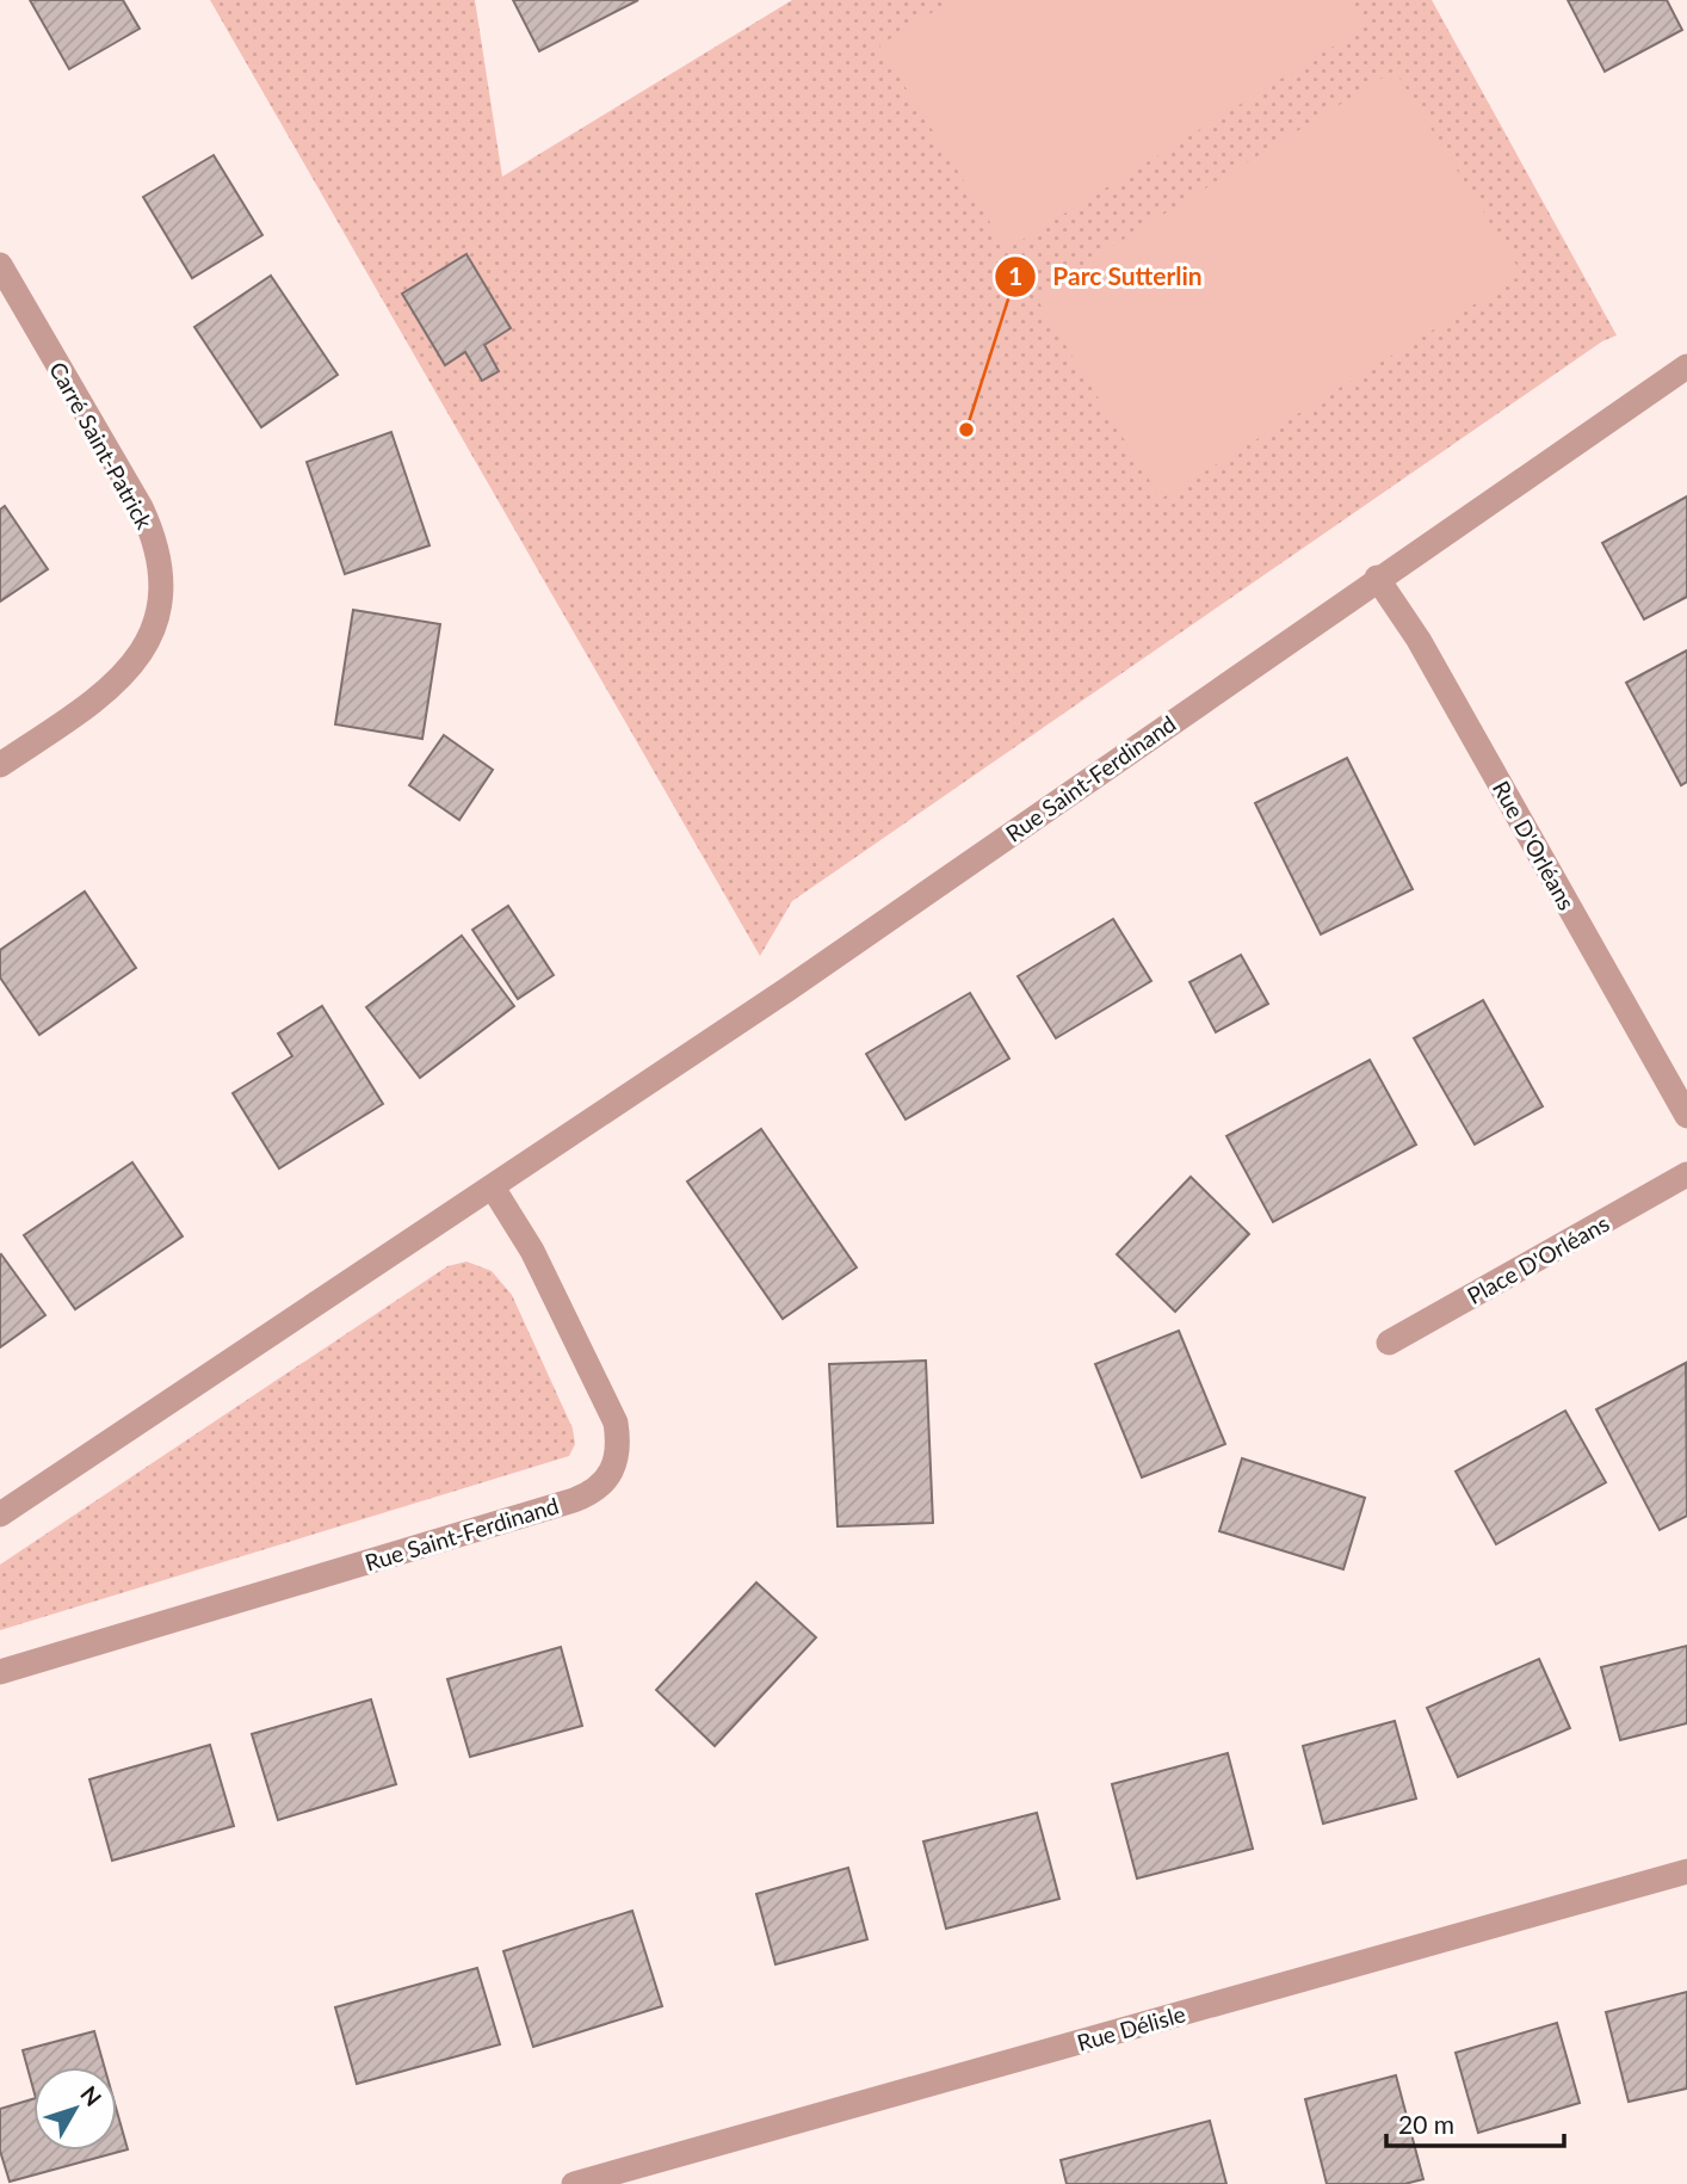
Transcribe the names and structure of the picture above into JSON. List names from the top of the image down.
{
  "streets": {
    "street": [
      "Carré Saint-Patrick",
      "Rue Saint-Ferdinand",
      "Rue D'Orléans",
      "Place D'Orléans",
      "Rue Délisle"
    ]
  },
  "crossings": [
    ["Rue Saint-Ferdinand", "Rue D'Orléans"]
  ],
  "places": ["Parc Sutterlin"],
  "scale_bar": "20 m",
  "north": "top right"
}
